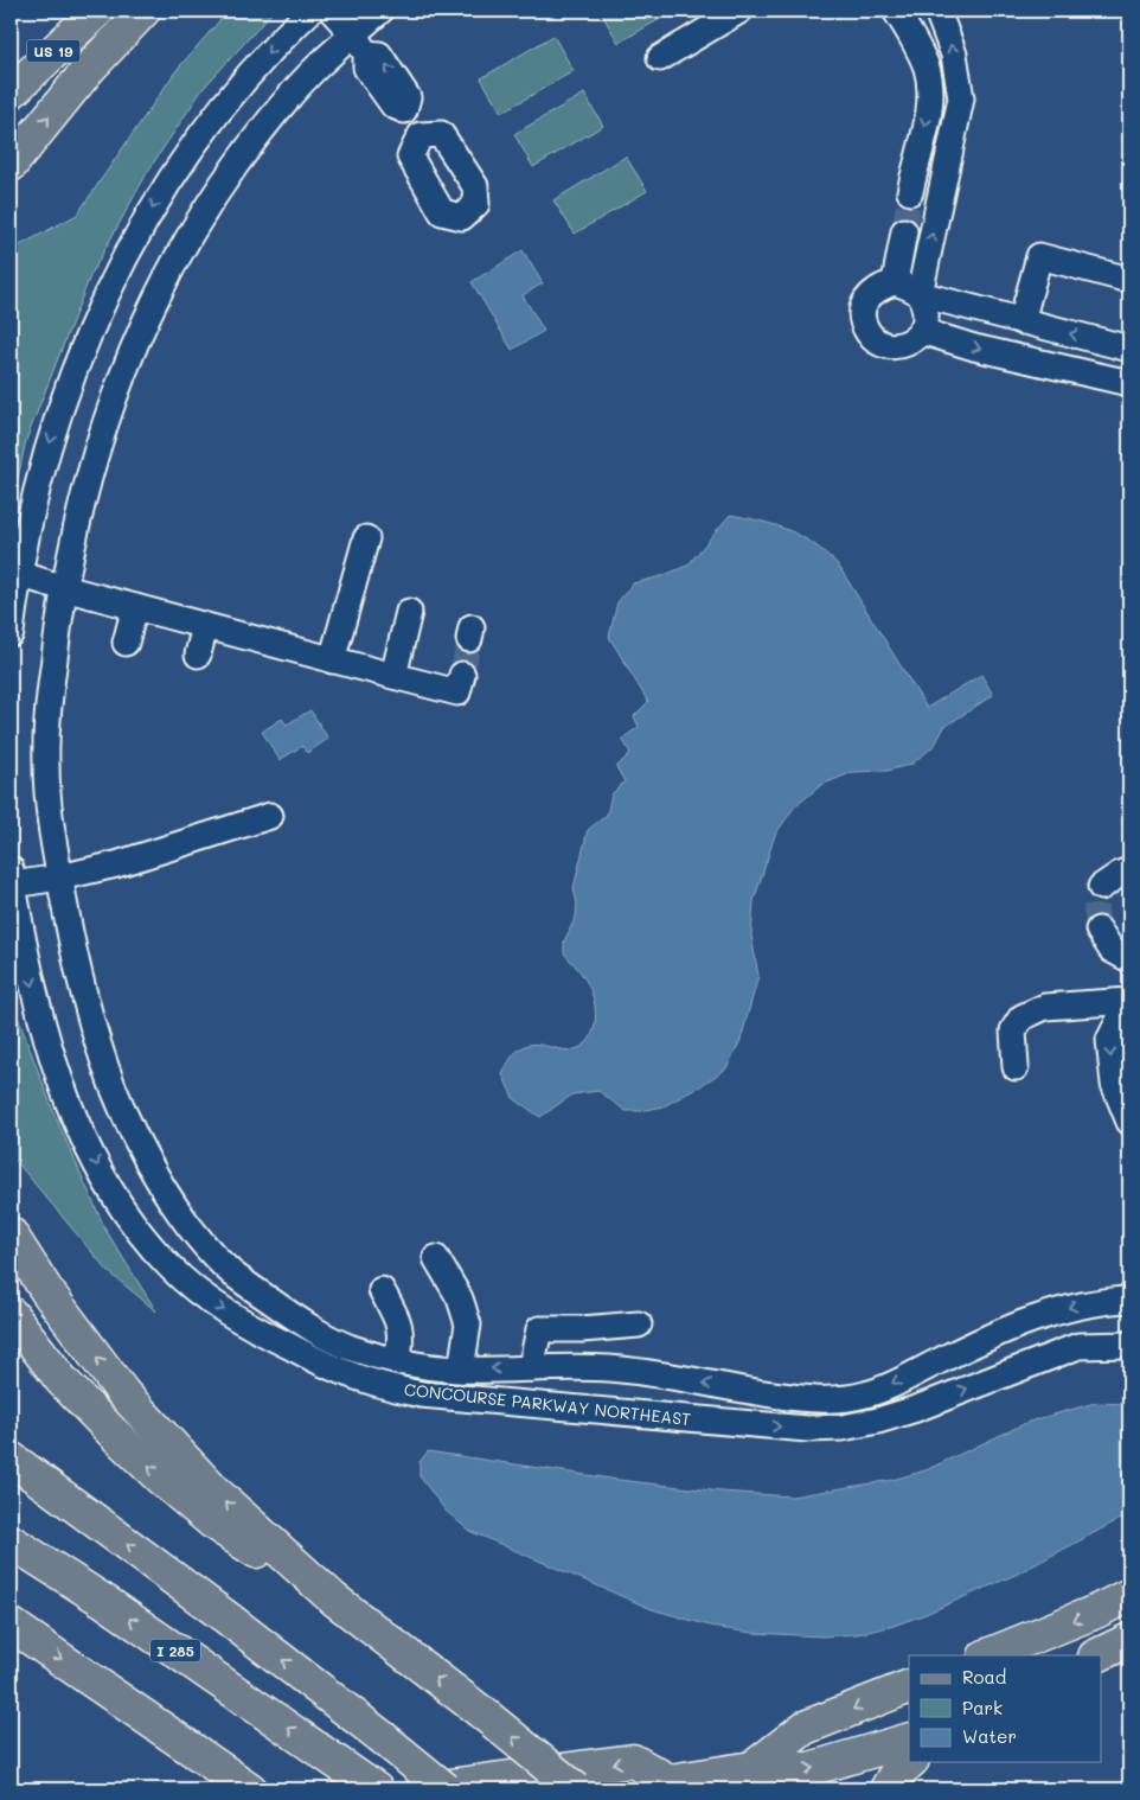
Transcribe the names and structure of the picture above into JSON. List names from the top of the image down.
{
  "streets": {
    "main road": ["US 19", "I 285"],
    "street": ["CONCOURSE PARKWAY NORTHEAST"]
  },
  "legend": ["Road", "Park", "Water"]
}
